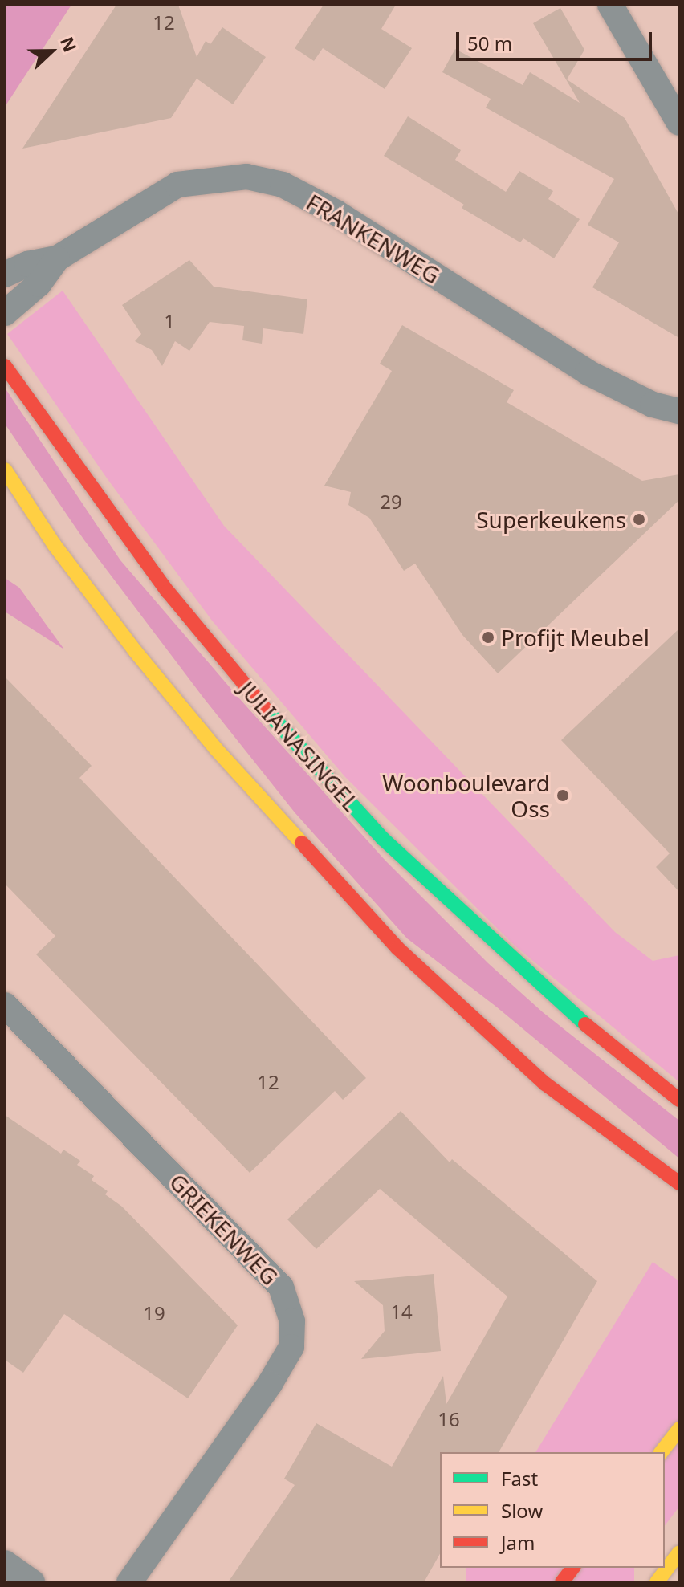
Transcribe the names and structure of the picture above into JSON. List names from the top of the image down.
{
  "streets": {
    "main road": ["JULIANASINGEL"],
    "street": ["FRANKENWEG", "GRIEKENWEG"]
  },
  "places": ["Superkeukens", "Profijt Meubel", "Woonboulevard Oss"],
  "house_numbers": [
    "12",
    "1",
    "29",
    "12",
    "14",
    "19",
    "16"
  ],
  "legend": ["Fast", "Slow", "Jam"],
  "scale_bar": "50 m",
  "north": "right"
}
